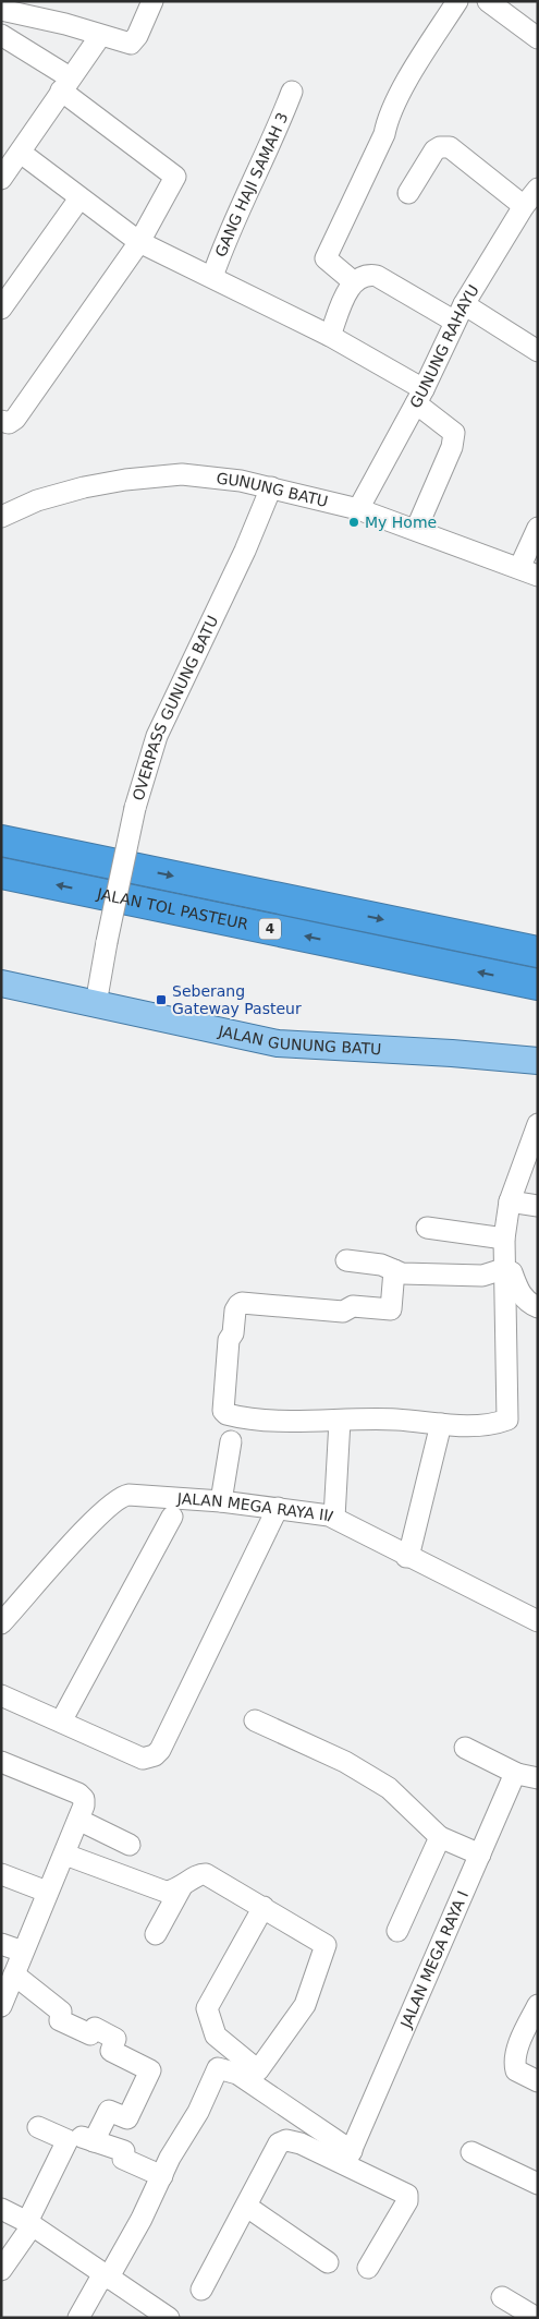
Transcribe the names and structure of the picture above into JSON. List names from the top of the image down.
{
  "streets": {
    "highway": ["JALAN TOL PASTEUR", "4"],
    "main road": ["JALAN GUNUNG BATU"],
    "street": [
      "GANG HAJI SAMAH 3",
      "GUNUNG RAHAYU",
      "GUNUNG BATU",
      "OVERPASS GUNUNG BATU",
      "JALAN MEGA RAYA III",
      "JALAN MEGA RAYA I"
    ]
  },
  "crossings": [
    ["GUNUNG RAHAYU", "GUNUNG BATU"],
    ["GUNUNG BATU", "OVERPASS GUNUNG BATU"],
    ["OVERPASS GUNUNG BATU", "JALAN GUNUNG BATU"]
  ],
  "places": {
    "other": ["My Home"],
    "transit": ["Seberang Gateway Pasteur"]
  }
}
